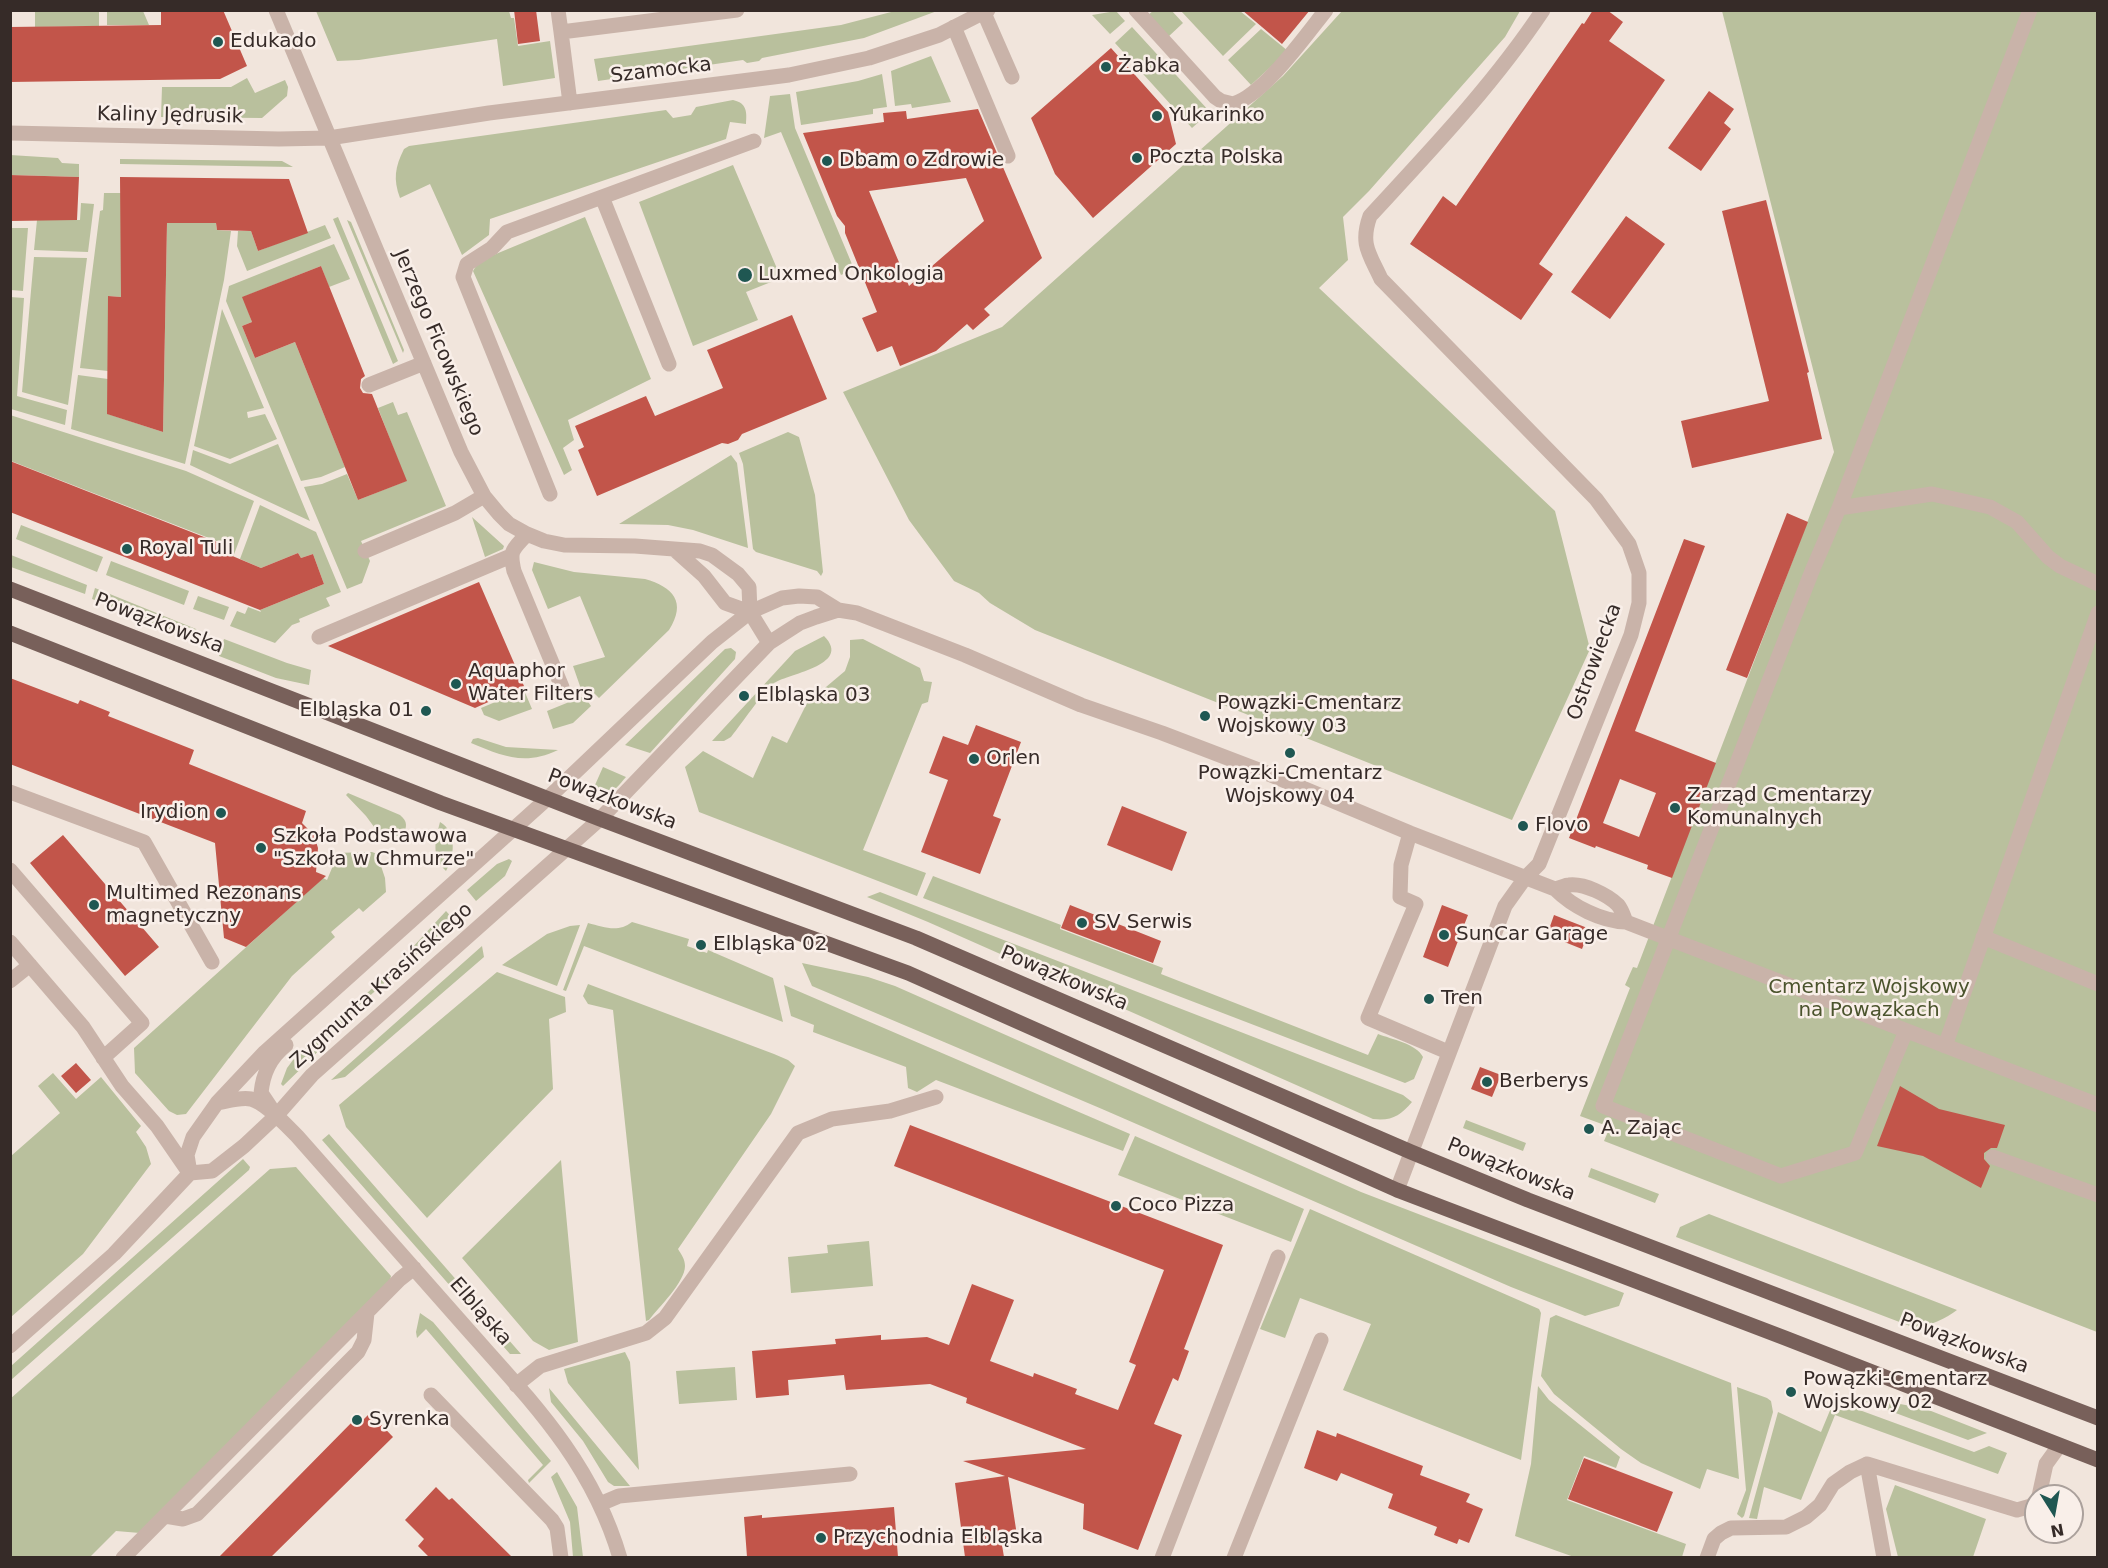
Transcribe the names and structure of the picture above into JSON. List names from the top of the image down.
{
  "streets": {
    "main road": ["Powązkowska"],
    "street": [
      "Szamocka",
      "Kaliny Jędrusik",
      "Jerzego Ficowskiego",
      "Ostrowiecka",
      "Zygmunta Krasińskiego",
      "Elbląska"
    ]
  },
  "crossings": [
    ["Szamocka", "Kaliny Jędrusik"],
    ["Szamocka", "Jerzego Ficowskiego"],
    ["Kaliny Jędrusik", "Jerzego Ficowskiego"],
    ["Powązkowska", "Ostrowiecka"],
    ["Powązkowska", "Zygmunta Krasińskiego"],
    ["Zygmunta Krasińskiego", "Elbląska"]
  ],
  "parks": ["Cmentarz Wojskowy na Powązkach"],
  "places": [
    "Edukado",
    "Żabka",
    "Yukarinko",
    "Poczta Polska",
    "Dbam o Zdrowie",
    "Luxmed Onkologia",
    "Royal Tuli",
    "Aquaphor Water Filters",
    "Elbląska 03",
    "Elbląska 01",
    "Powązki-Cmentarz Wojskowy 03",
    "Powązki-Cmentarz Wojskowy 04",
    "Orlen",
    "Zarząd Cmentarzy Komunalnych",
    "Irydion",
    "Flovo",
    "Szkoła Podstawowa \"Szkoła w Chmurze\"",
    "Multimed Rezonans magnetyczny",
    "SV Serwis",
    "SunCar Garage",
    "Elbląska 02",
    "Tren",
    "Berberys",
    "A. Zając",
    "Coco Pizza",
    "Powązki-Cmentarz Wojskowy 02",
    "Syrenka",
    "Przychodnia Elbląska"
  ],
  "north": "bottom"
}
